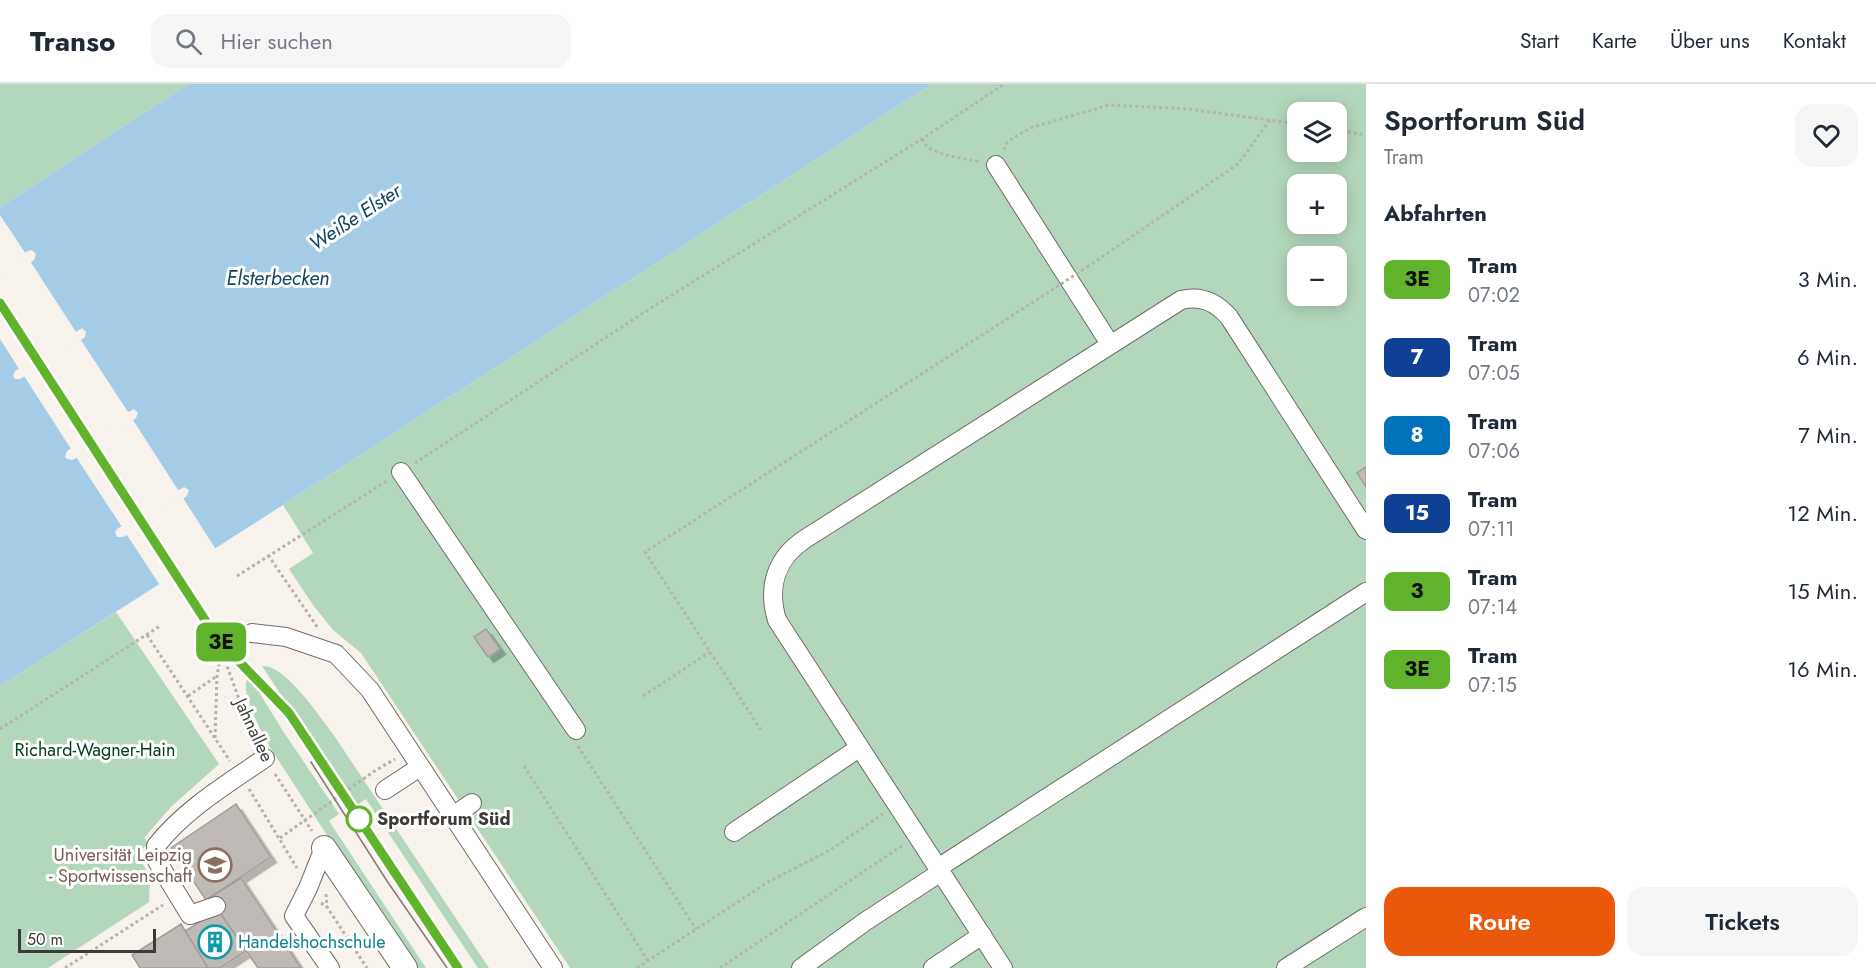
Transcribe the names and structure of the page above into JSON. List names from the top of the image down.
{
  "streets": {
    "path": ["Jahnallee"]
  },
  "water": ["Weiße Elster", "Elsterbecken"],
  "parks": ["Richard-Wagner-Hain"],
  "places": {
    "other": ["Sportforum Süd"],
    "school or university": ["Universität Leipzig - Sportwissenschaft"],
    "building": ["Handelshochschule"]
  },
  "lines": ["tram line 3E"],
  "scale_bar": "50 m",
  "page": {
    "header": "Transo",
    "search": "Hier suchen",
    "nav": [
      "Start",
      "Karte",
      "Über uns",
      "Kontakt"
    ],
    "on_map": "3E",
    "heading": [
      ["Sportforum Süd", "Tram"],
      "Abfahrten"
    ],
    "map_buttons": ["+", "−"],
    "list": [
      {
        "mark": "3E",
        "name": "Tram",
        "note": "07:02",
        "value": "3 Min."
      },
      {
        "mark": "7",
        "name": "Tram",
        "note": "07:05",
        "value": "6 Min."
      },
      {
        "mark": "8",
        "name": "Tram",
        "note": "07:06",
        "value": "7 Min."
      },
      {
        "mark": "15",
        "name": "Tram",
        "note": "07:11",
        "value": "12 Min."
      },
      {
        "mark": "3",
        "name": "Tram",
        "note": "07:14",
        "value": "15 Min."
      },
      {
        "mark": "3E",
        "name": "Tram",
        "note": "07:15",
        "value": "16 Min."
      }
    ],
    "buttons": ["Route", "Tickets"],
    "scale": "50 m"
  }
}
